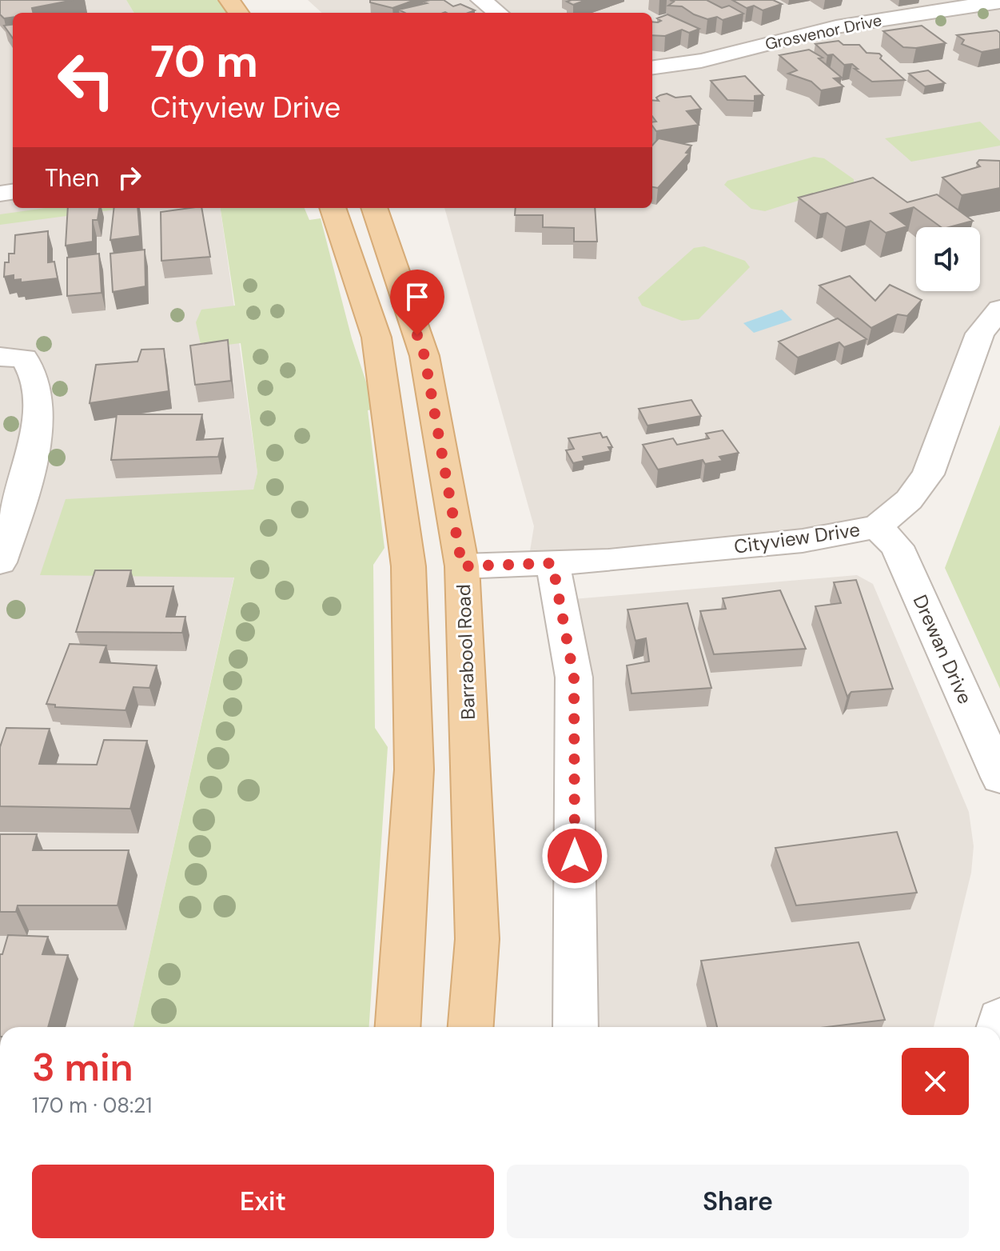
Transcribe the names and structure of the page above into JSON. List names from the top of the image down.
{
  "streets": {
    "main road": ["Barrabool Road"],
    "street": ["Grosvenor Drive", "Cityview Drive", "Drewan Drive"]
  },
  "crossings": [
    ["Cityview Drive", "Drewan Drive"],
    ["Cityview Drive", "Barrabool Road"]
  ],
  "page": {
    "turn": ["70 m", "Cityview Drive"],
    "then": "Then",
    "heading": ["3 min", "170 m · 08:21"],
    "buttons": ["Exit", "Share"]
  }
}
